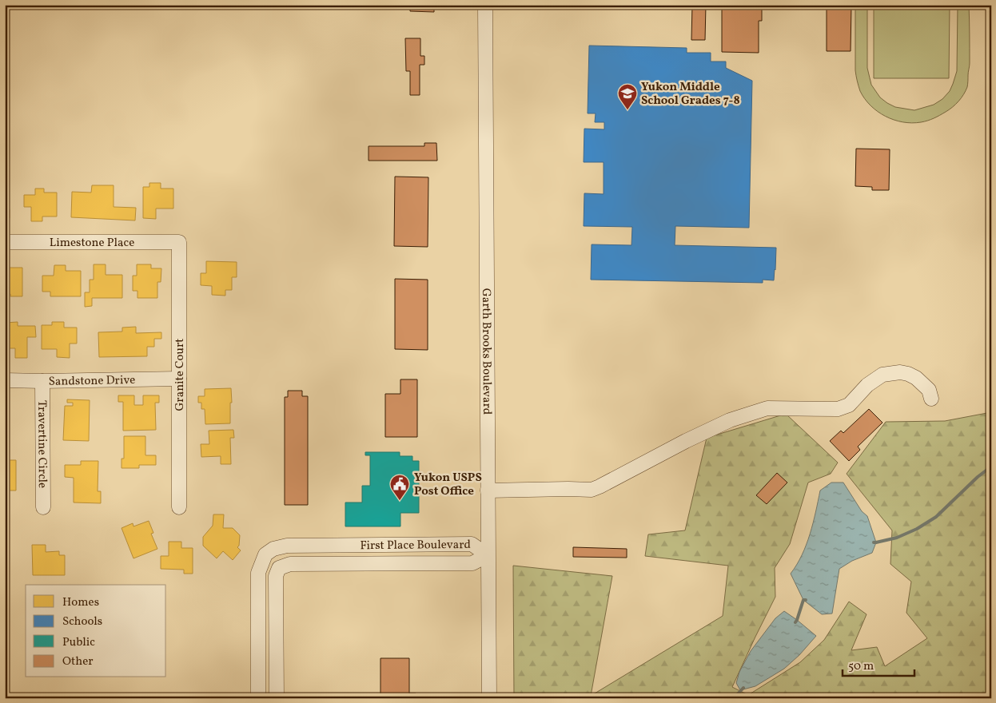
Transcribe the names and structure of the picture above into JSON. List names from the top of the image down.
{
  "streets": {
    "street": [
      "Limestone Place",
      "Garth Brooks Boulevard",
      "Granite Court",
      "Sandstone Drive",
      "Travertine Circle",
      "First Place Boulevard"
    ]
  },
  "crossings": [
    ["Limestone Place", "Granite Court"],
    ["Garth Brooks Boulevard", "First Place Boulevard"],
    ["Granite Court", "Sandstone Drive"],
    ["Sandstone Drive", "Travertine Circle"]
  ],
  "places": {
    "school or university": ["Yukon Middle School Grades 7-8"],
    "public building": ["Yukon USPS Post Office"]
  },
  "legend": [
    "Homes",
    "Schools",
    "Public",
    "Other"
  ],
  "scale_bar": "50 m"
}
